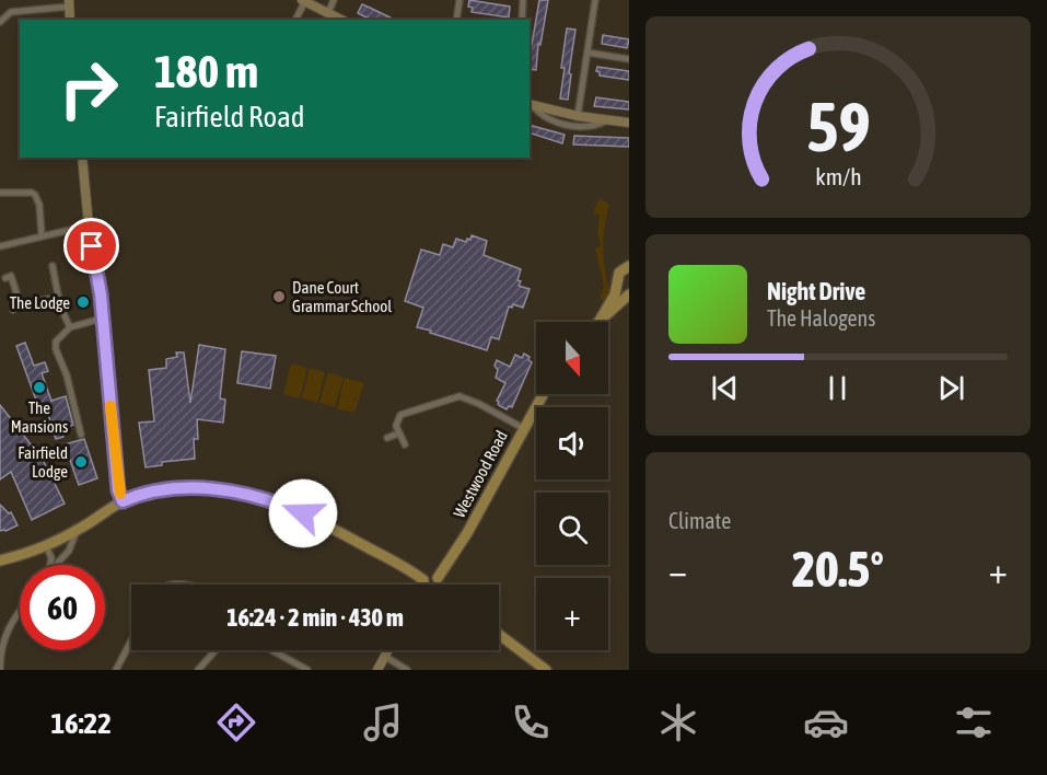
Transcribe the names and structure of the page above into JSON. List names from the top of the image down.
{
  "streets": {
    "main road": ["Westwood Road"]
  },
  "places": [
    "Dane Court Grammar School",
    "The Lodge",
    "The Mansions",
    "Fairfield Lodge"
  ],
  "north": "bottom",
  "page": {
    "turn": ["180 m", "Fairfield Road"],
    "song": ["Night Drive", "The Halogens"],
    "map_buttons": "+",
    "tile": "Climate",
    "heat": ["−", "20.5°", "+"],
    "limit": "60",
    "trip": "16:24 · 2 min · 430 m",
    "tabs": "16:22",
    "gauge": ["59", "km/h"]
  }
}
